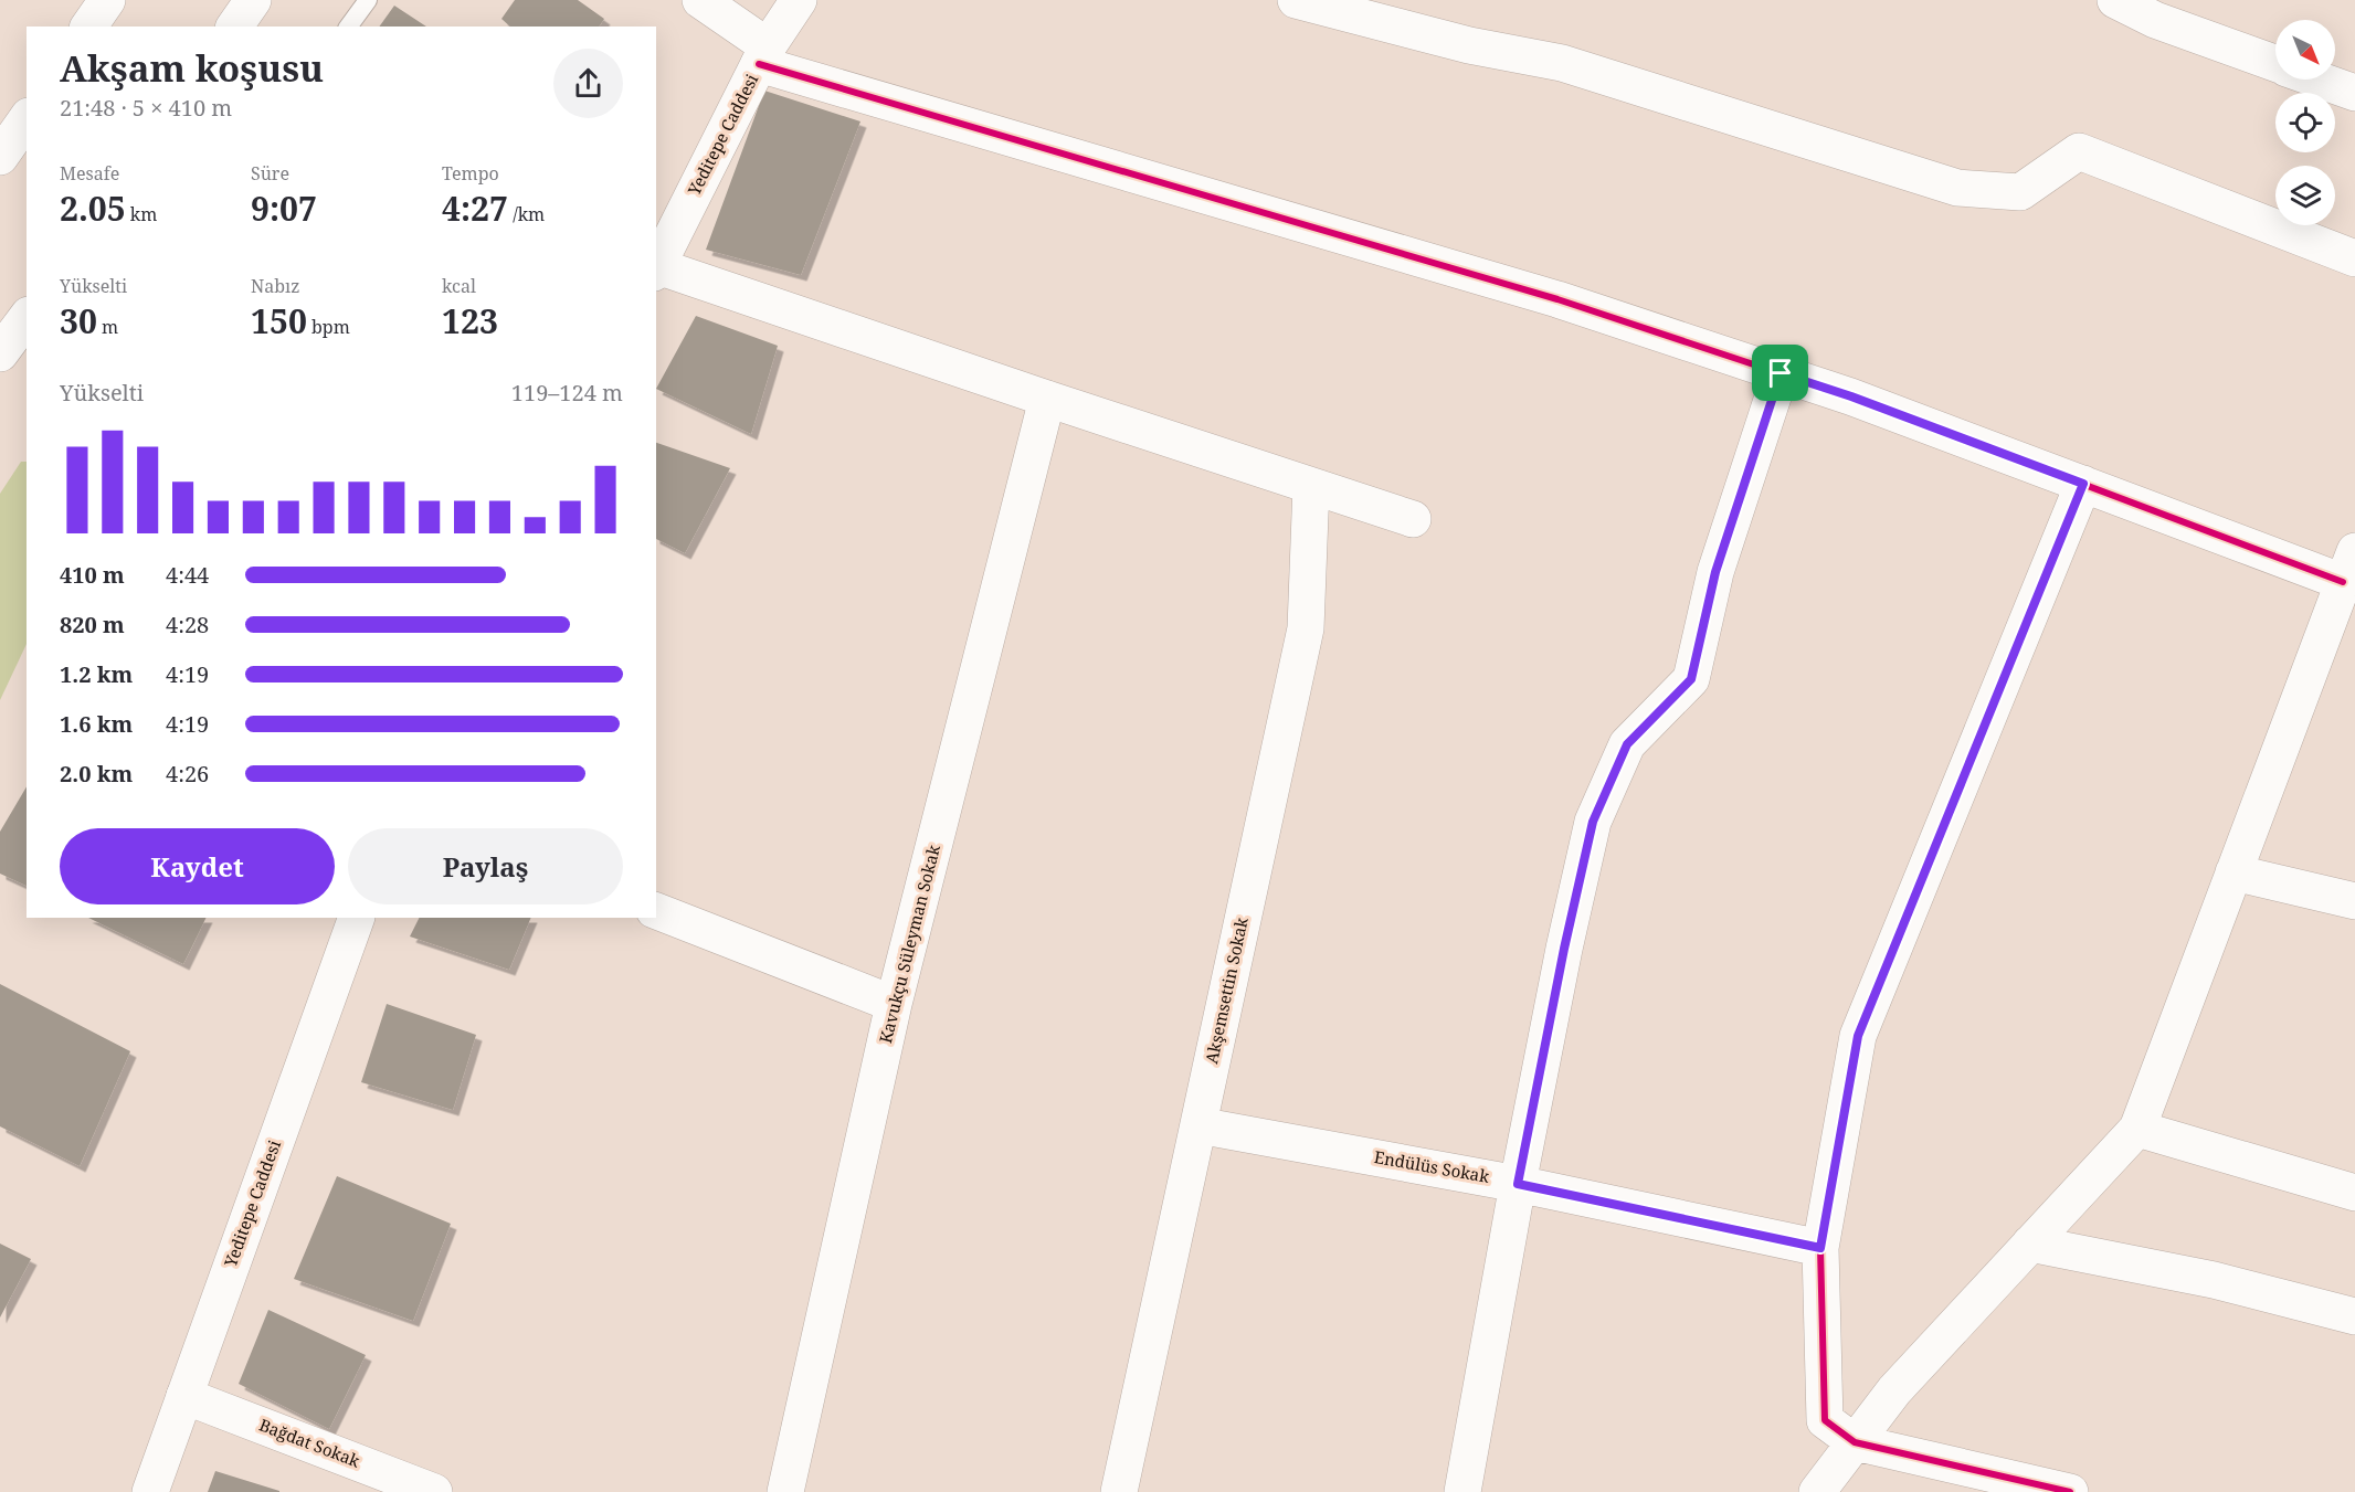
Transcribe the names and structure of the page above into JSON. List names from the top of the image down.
{
  "streets": {
    "main road": [
      "Yeditepe Caddesi",
      "Kavukçu Süleyman Sokak",
      "Akşemsettin Sokak",
      "Endülüs Sokak",
      "Bağdat Sokak"
    ]
  },
  "crossings": [
    ["Yeditepe Caddesi", "Bağdat Sokak"],
    ["Akşemsettin Sokak", "Endülüs Sokak"]
  ],
  "north": "bottom right",
  "page": {
    "heading": ["Akşam koşusu", "21:48 · 5 × 410 m"],
    "stats": [
      ["Mesafe", "2.05 km"],
      ["Süre", "9:07"],
      ["Tempo", "4:27 /km"],
      ["Yükselti", "30 m"],
      ["Nabız", "150 bpm"],
      ["kcal", "123"]
    ],
    "chart": ["Yükselti", "119–124 m"],
    "list": [
      {
        "name": "410 m",
        "note": "4:44"
      },
      {
        "name": "820 m",
        "note": "4:28"
      },
      {
        "name": "1.2 km",
        "note": "4:19"
      },
      {
        "name": "1.6 km",
        "note": "4:19"
      },
      {
        "name": "2.0 km",
        "note": "4:26"
      }
    ],
    "buttons": ["Kaydet", "Paylaş"]
  }
}
